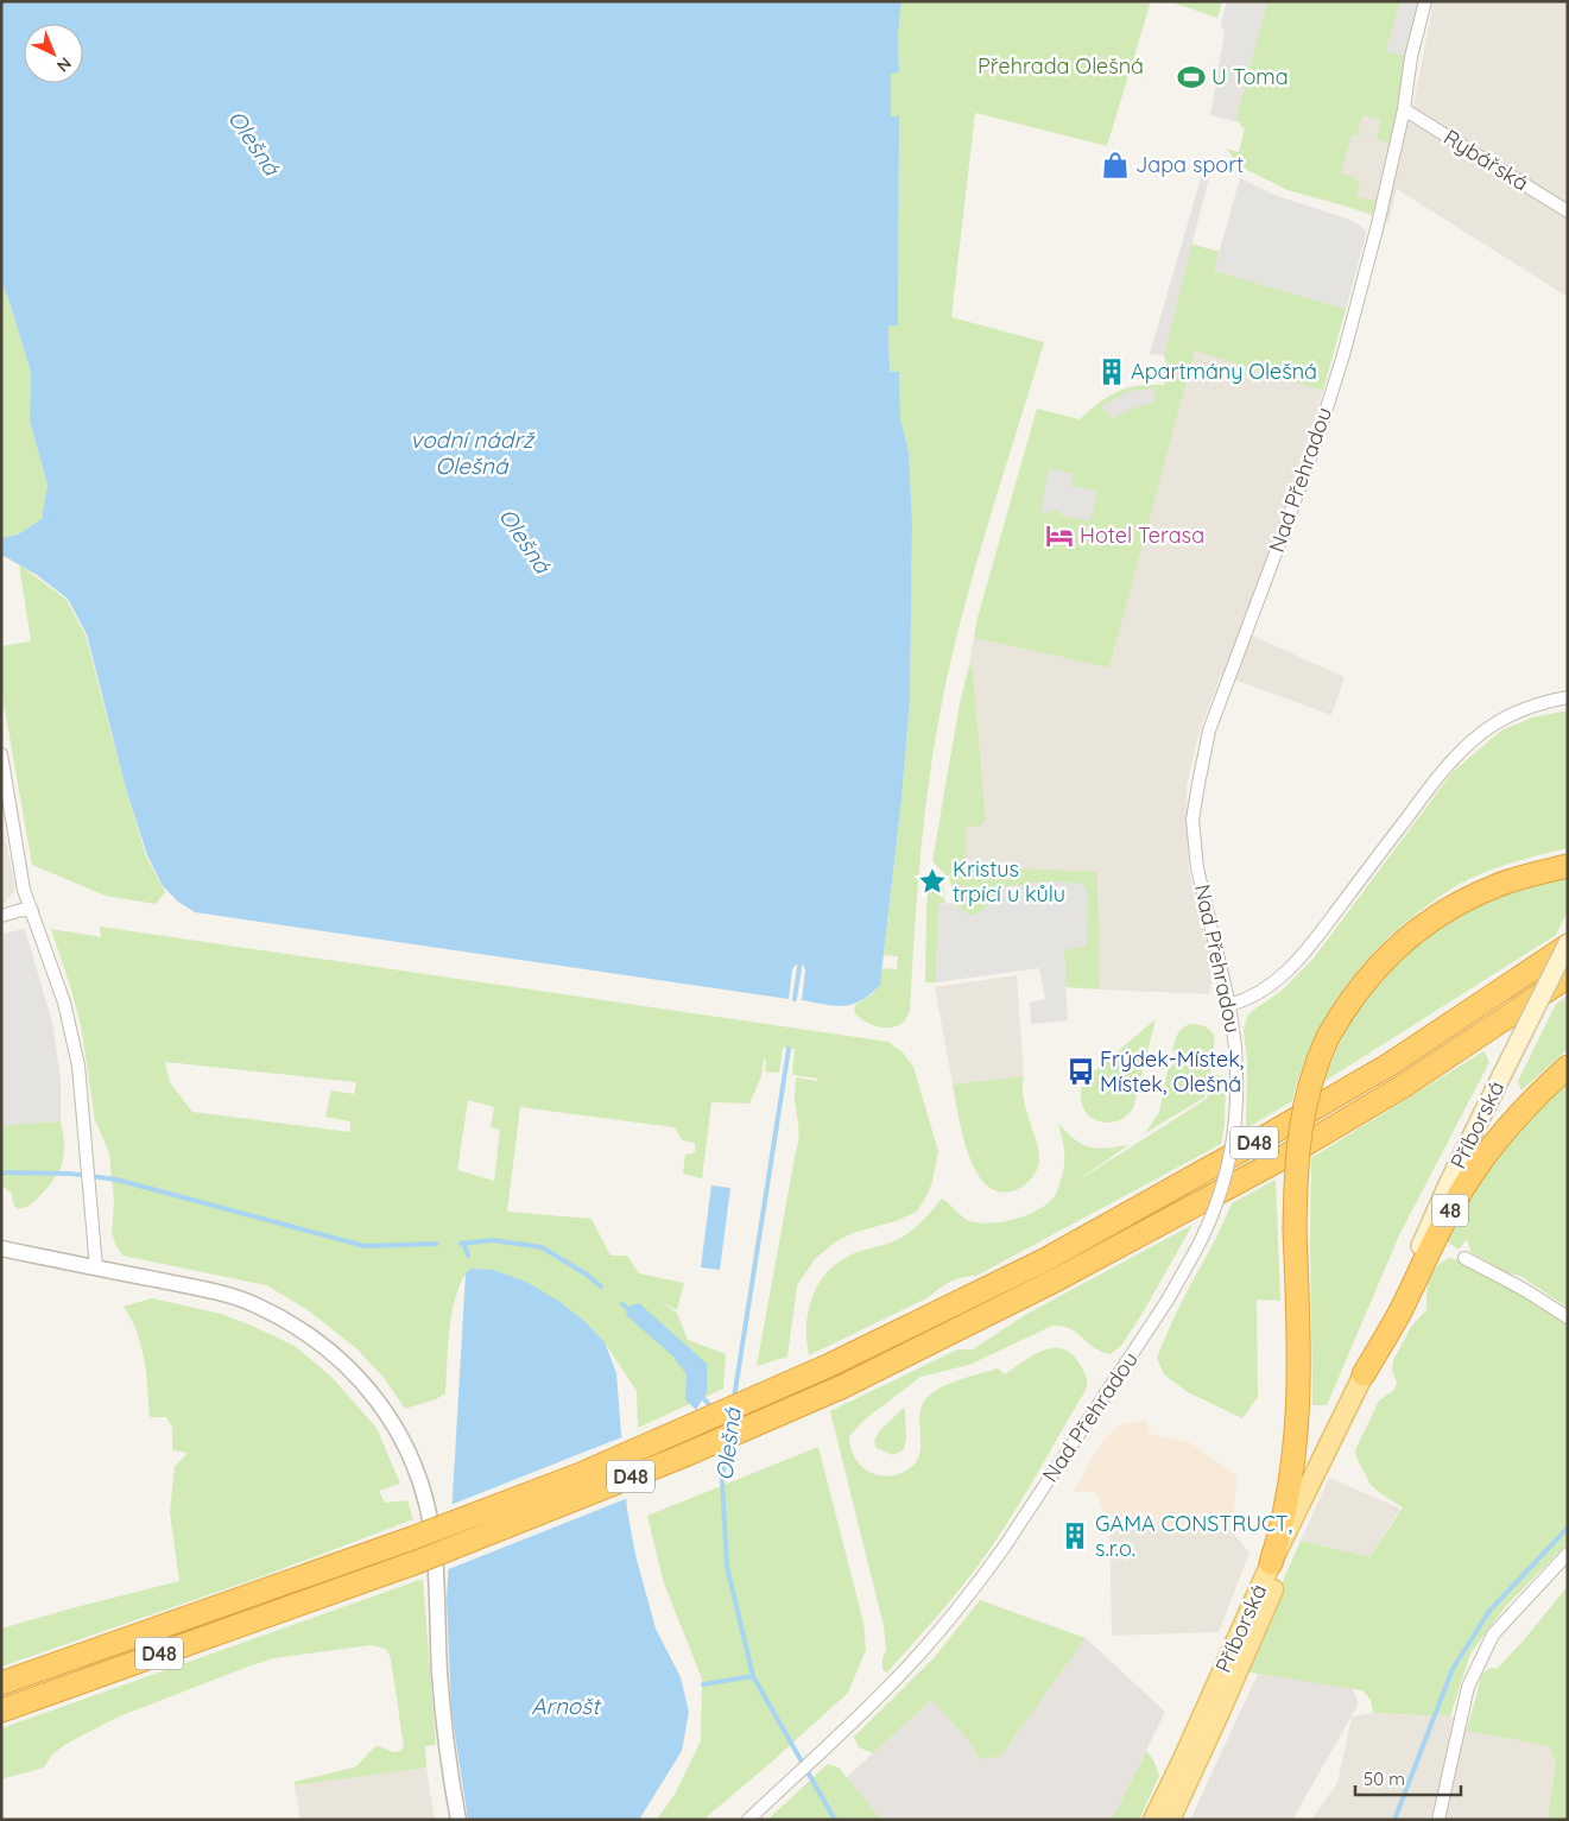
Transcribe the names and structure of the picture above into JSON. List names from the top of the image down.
{
  "streets": {
    "highway": ["D48", "48"],
    "main road": ["Příborská"],
    "street": ["Rybářská", "Nad Přehradou"]
  },
  "crossings": [
    ["Rybářská", "Nad Přehradou"],
    ["Příborská", "D48"],
    ["Příborská", "48"]
  ],
  "water": ["Olešná", "vodní nádrž Olešná", "Arnošt"],
  "parks": ["Přehrada Olešná"],
  "places": {
    "sports": ["U Toma"],
    "shop": ["Japa sport"],
    "building": ["Apartmány Olešná", "GAMA CONSTRUCT, s.r.o."],
    "hotel": ["Hotel Terasa"],
    "place": ["Kristus trpící u kůlu"],
    "bus stop": ["Frýdek-Místek, Místek, Olešná"]
  },
  "scale_bar": "50 m",
  "north": "bottom right"
}
